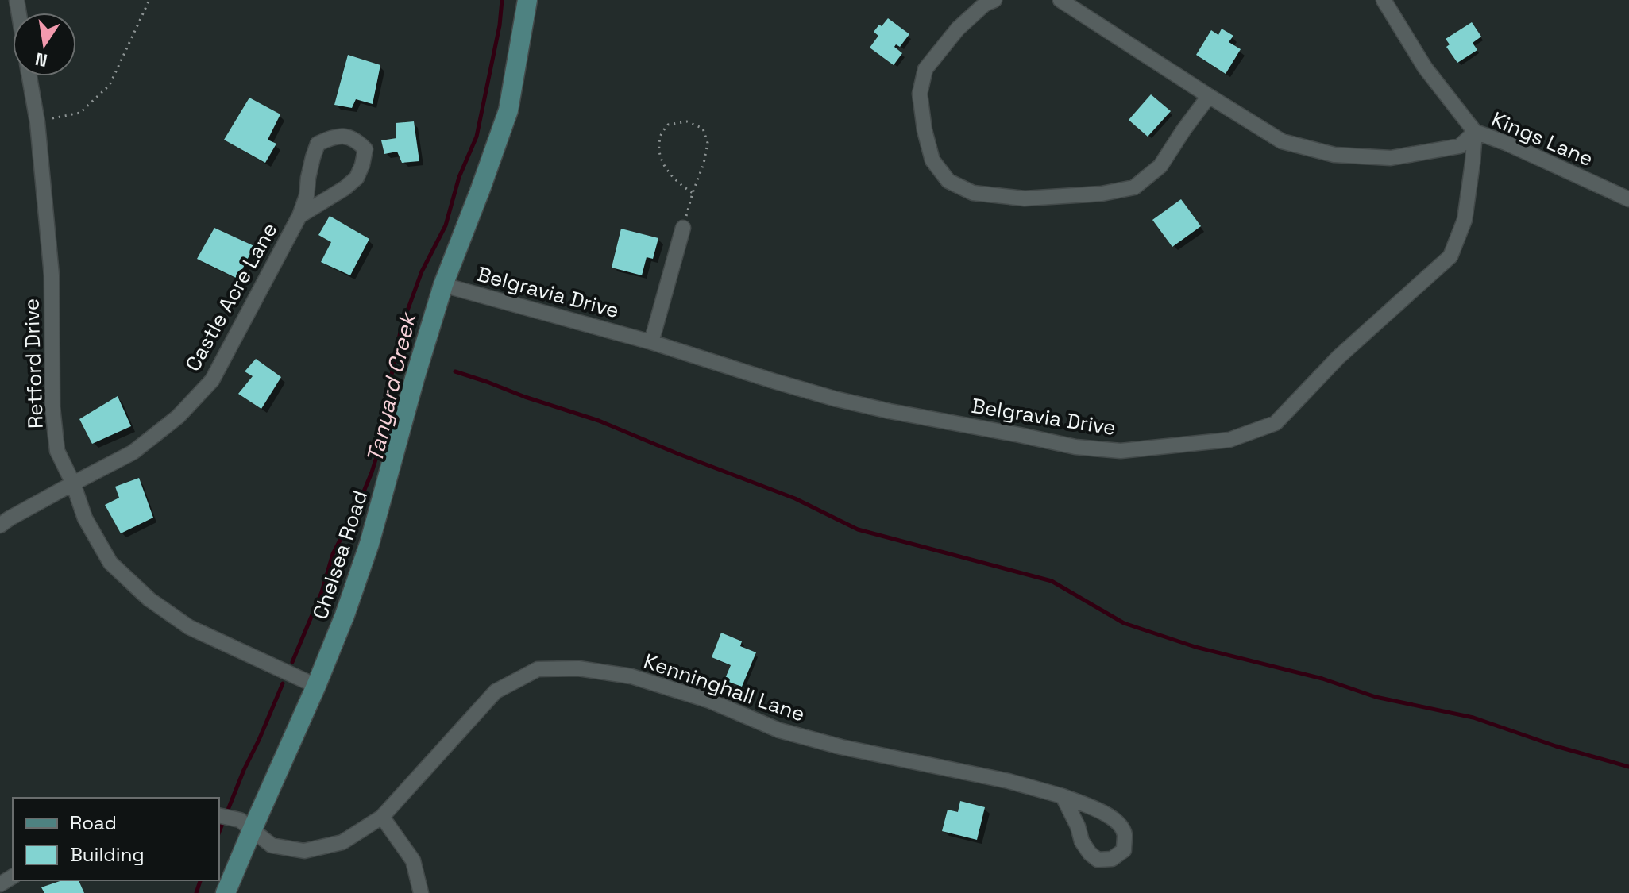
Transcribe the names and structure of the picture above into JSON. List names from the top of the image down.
{
  "streets": {
    "street": [
      "Kings Lane",
      "Belgravia Drive",
      "Castle Acre Lane",
      "Retford Drive",
      "Chelsea Road",
      "Kenninghall Lane"
    ]
  },
  "crossings": [
    ["Kings Lane", "Belgravia Drive"],
    ["Belgravia Drive", "Chelsea Road"],
    ["Castle Acre Lane", "Retford Drive"],
    ["Retford Drive", "Chelsea Road"],
    ["Chelsea Road", "Kenninghall Lane"]
  ],
  "water": ["Tanyard Creek"],
  "legend": ["Road", "Building"],
  "north": "bottom"
}
